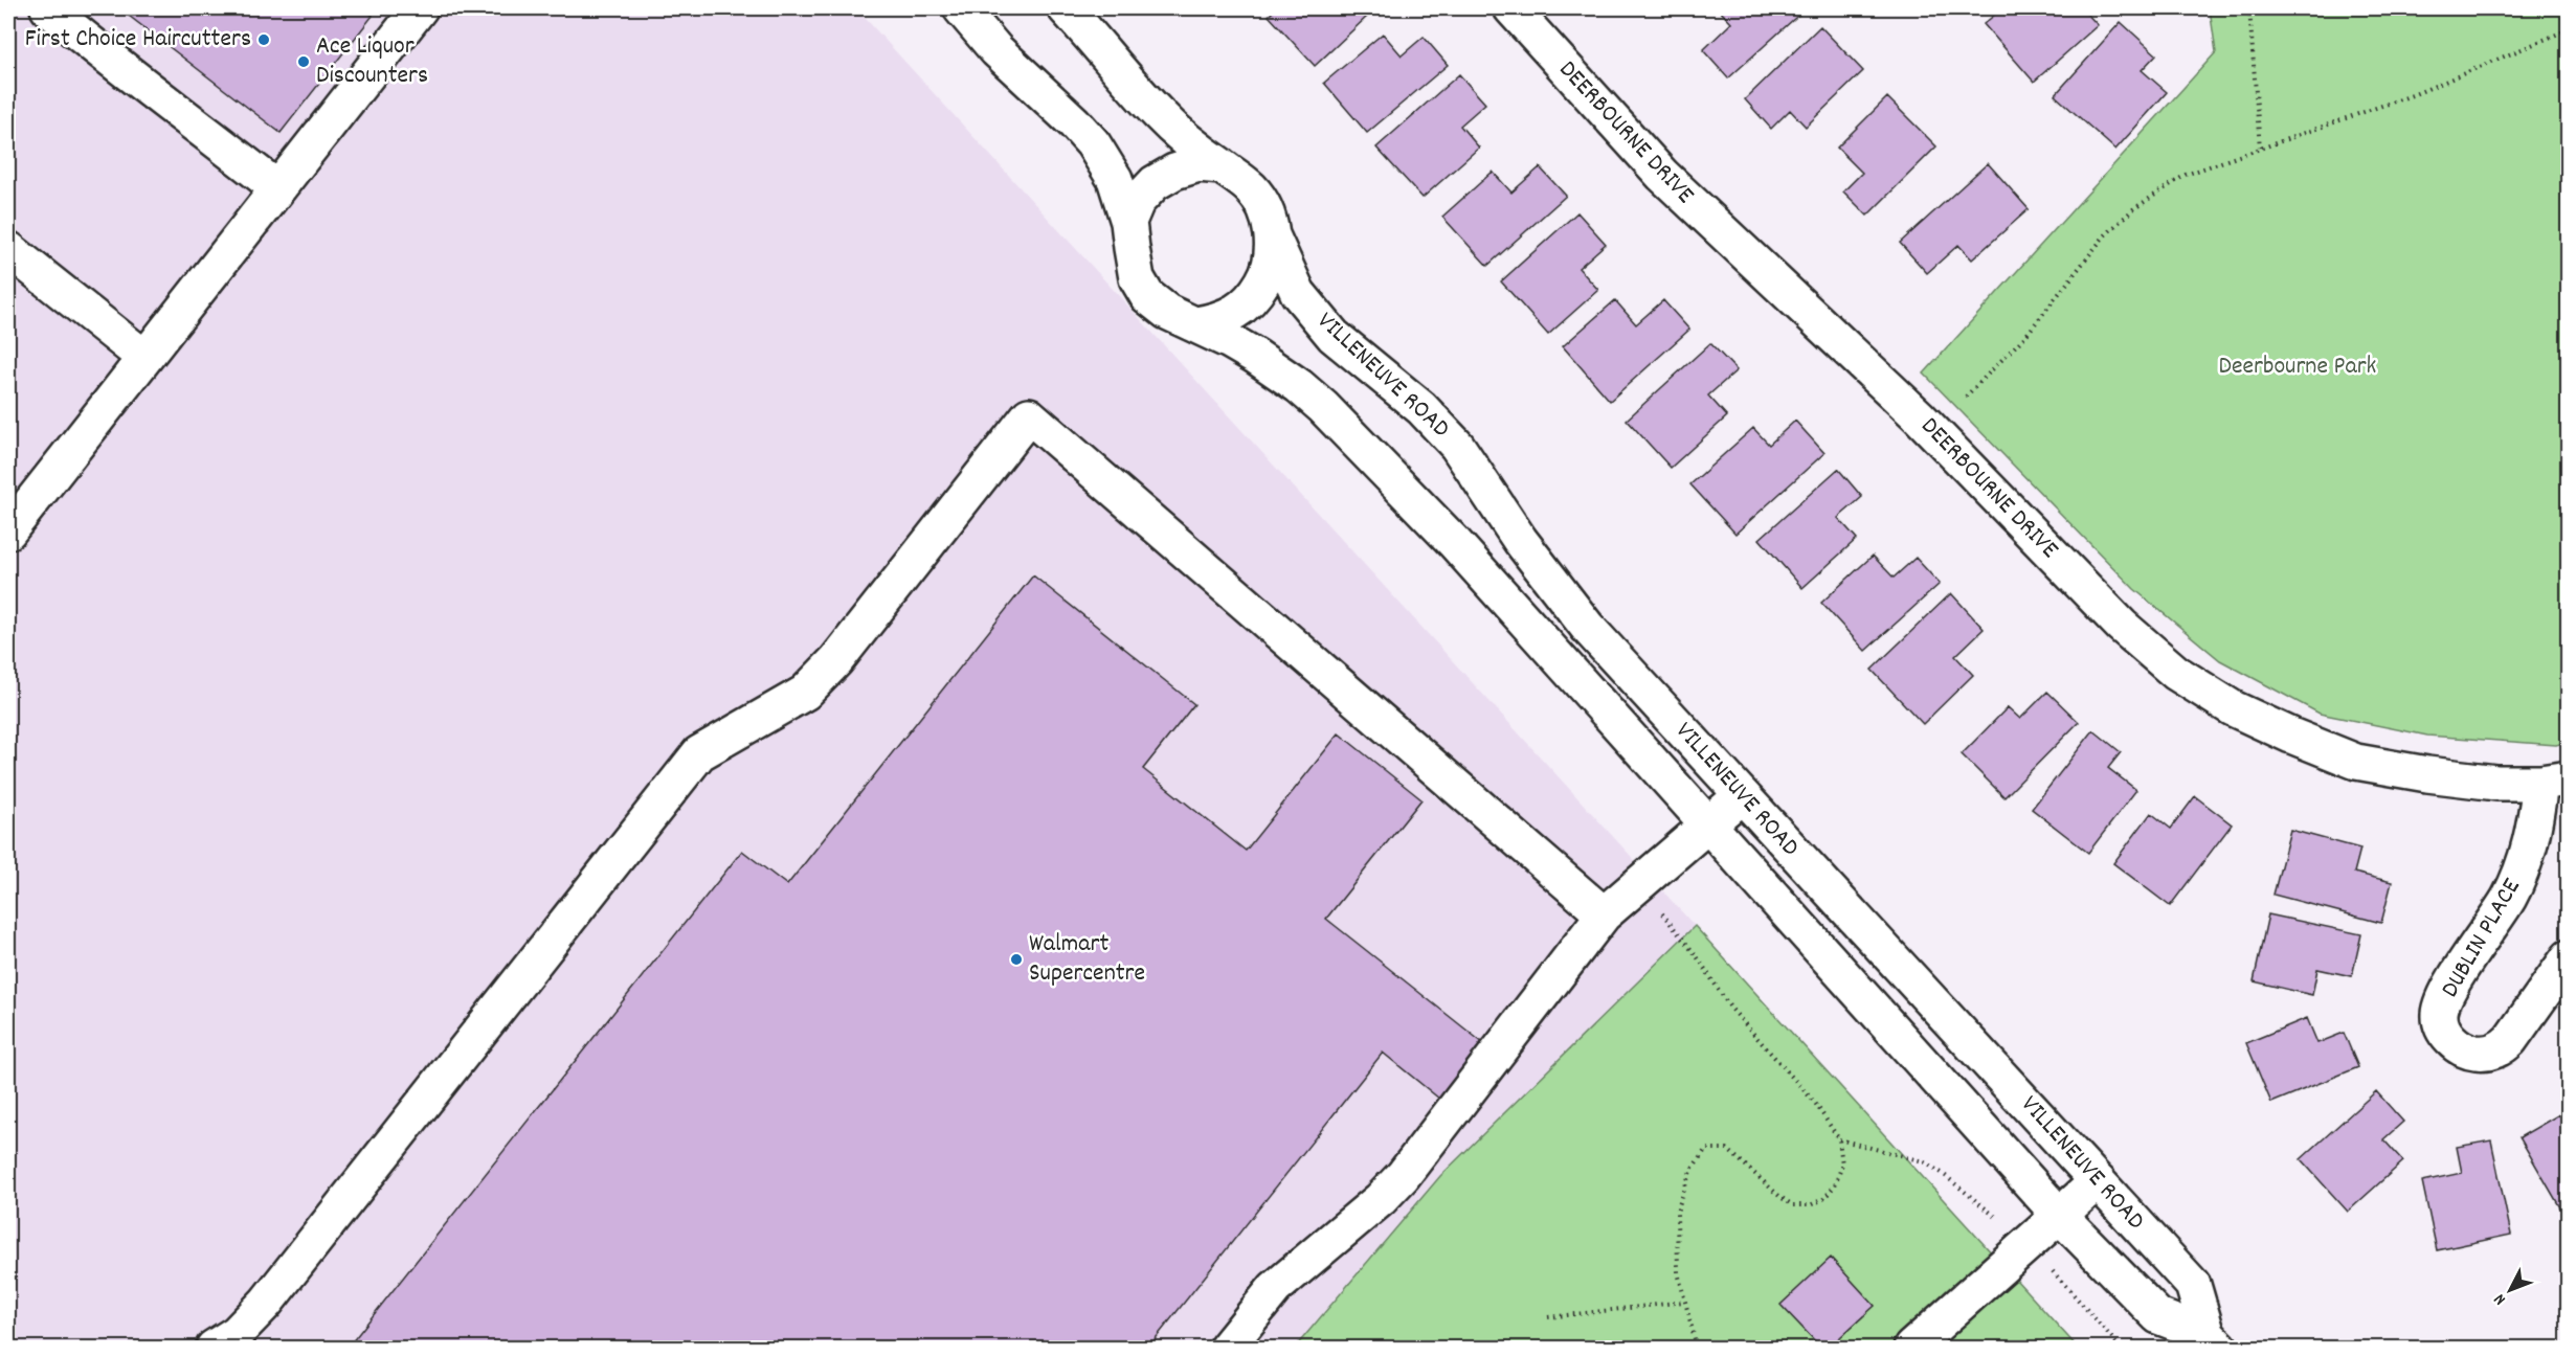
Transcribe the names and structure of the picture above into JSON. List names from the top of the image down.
{
  "streets": {
    "main road": ["DEERBOURNE DRIVE", "VILLENEUVE ROAD", "DUBLIN PLACE"]
  },
  "crossings": [
    ["DEERBOURNE DRIVE", "DUBLIN PLACE"]
  ],
  "parks": ["Deerbourne Park"],
  "places": ["First Choice Haircutters", "Ace Liquor Discounters", "Walmart Supercentre"],
  "north": "bottom left"
}
